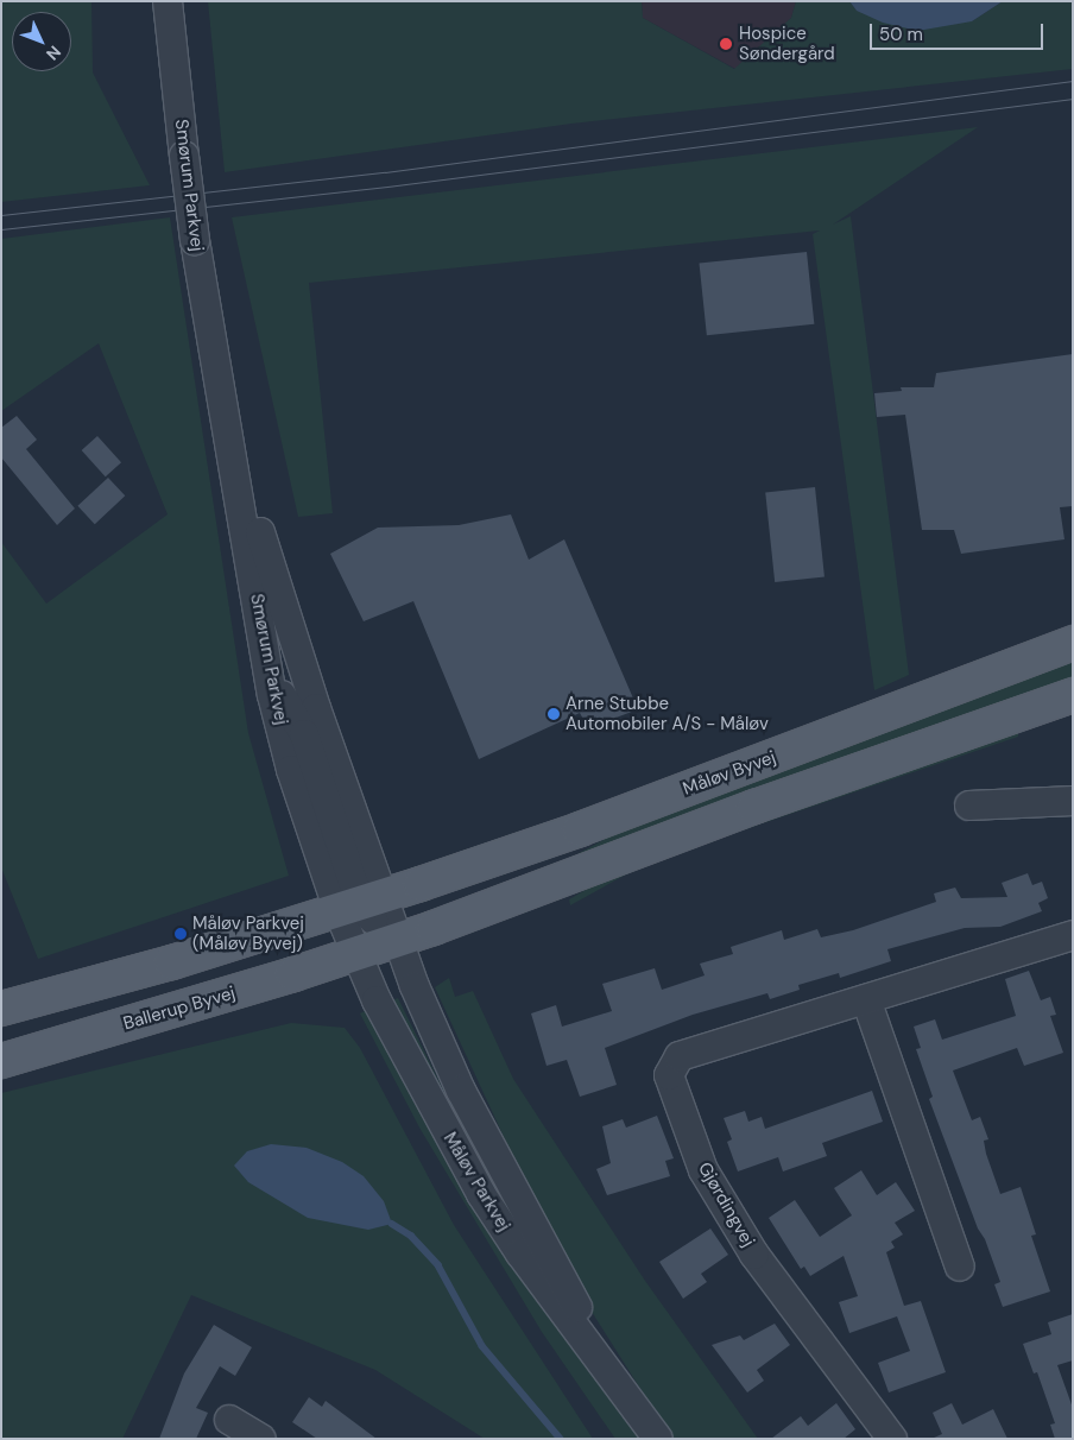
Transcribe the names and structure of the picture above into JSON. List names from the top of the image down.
{
  "streets": {
    "main road": ["Måløv Byvej", "Ballerup Byvej"],
    "street": ["Smørum Parkvej", "Måløv Parkvej", "Gjørdingvej"]
  },
  "crossings": [
    ["Smørum Parkvej", "Måløv Byvej"],
    ["Smørum Parkvej", "Måløv Parkvej"],
    ["Måløv Byvej", "Måløv Parkvej"],
    ["Ballerup Byvej", "Måløv Parkvej"]
  ],
  "places": ["Hospice Søndergård", "Arne Stubbe Automobiler A/S - Måløv", "Måløv Parkvej (Måløv Byvej)"],
  "scale_bar": "50 m",
  "north": "bottom right"
}
